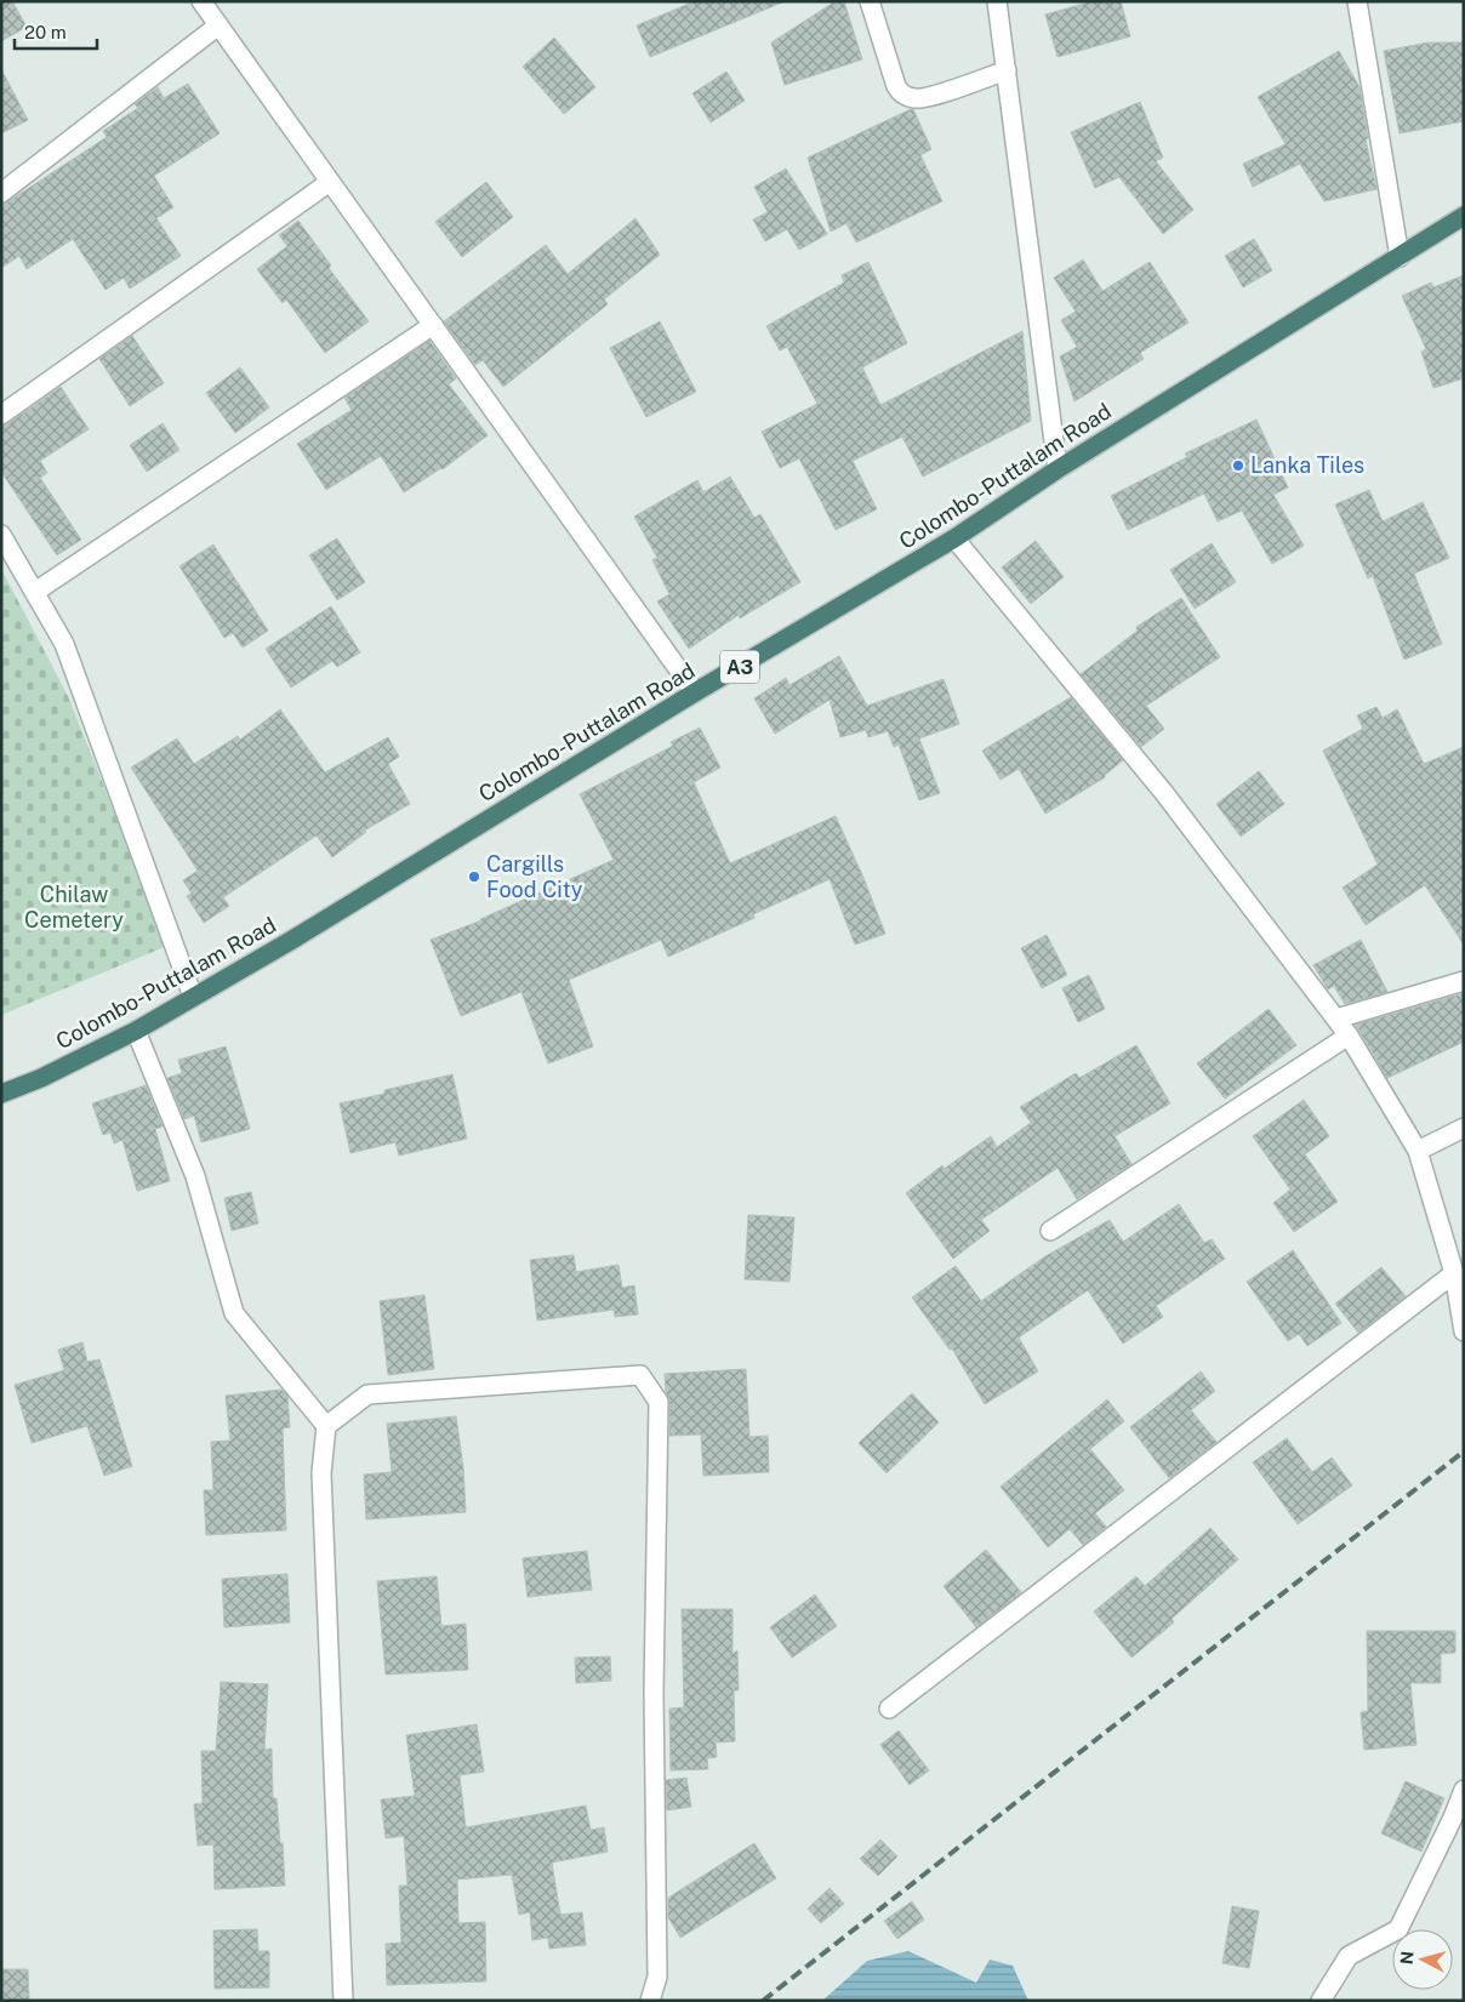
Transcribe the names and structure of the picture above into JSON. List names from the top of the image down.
{
  "streets": {
    "highway": ["Colombo-Puttalam Road", "A3"]
  },
  "parks": ["Chilaw Cemetery"],
  "places": ["Lanka Tiles", "Cargills Food City"],
  "scale_bar": "20 m",
  "north": "left"
}
